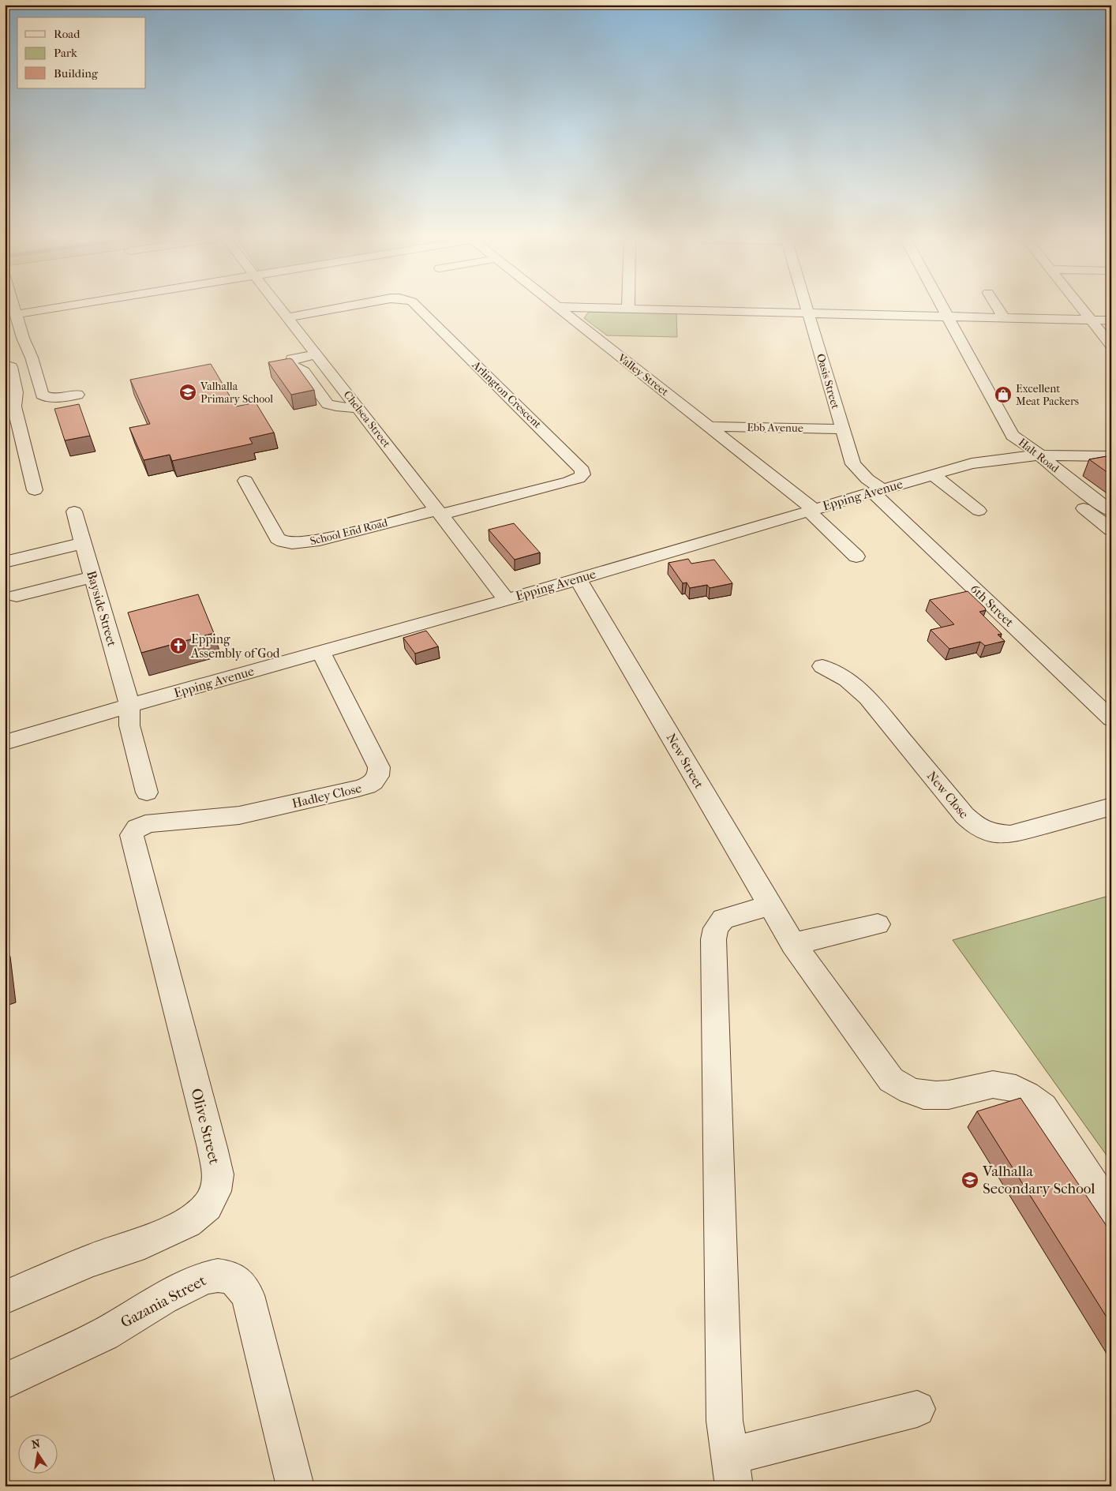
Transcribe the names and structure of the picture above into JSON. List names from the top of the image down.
{
  "streets": {
    "street": [
      "Valley Street",
      "Oasis Street",
      "Arlington Crescent",
      "Chelsea Street",
      "Ebb Avenue",
      "Halt Road",
      "Epping Avenue",
      "School End Road",
      "6th Street",
      "Bayside Street",
      "New Street",
      "New Close",
      "Hadley Close",
      "Olive Street",
      "Gazania Street"
    ]
  },
  "crossings": [
    ["Valley Street", "Ebb Avenue"],
    ["Valley Street", "Epping Avenue"],
    ["Oasis Street", "Ebb Avenue"],
    ["Oasis Street", "Epping Avenue"],
    ["Oasis Street", "6th Street"],
    ["Arlington Crescent", "Chelsea Street"],
    ["Arlington Crescent", "School End Road"],
    ["Chelsea Street", "Epping Avenue"],
    ["Chelsea Street", "School End Road"],
    ["Halt Road", "Epping Avenue"],
    ["Epping Avenue", "6th Street"],
    ["Epping Avenue", "Bayside Street"],
    ["Epping Avenue", "New Street"],
    ["Epping Avenue", "Hadley Close"],
    ["Hadley Close", "Olive Street"]
  ],
  "places": {
    "school or university": ["Valhalla Primary School", "Valhalla Secondary School"],
    "shop": ["Excellent Meat Packers"],
    "church": ["Epping Assembly of God"]
  },
  "legend": ["Road", "Park", "Building"],
  "north": "top"
}
